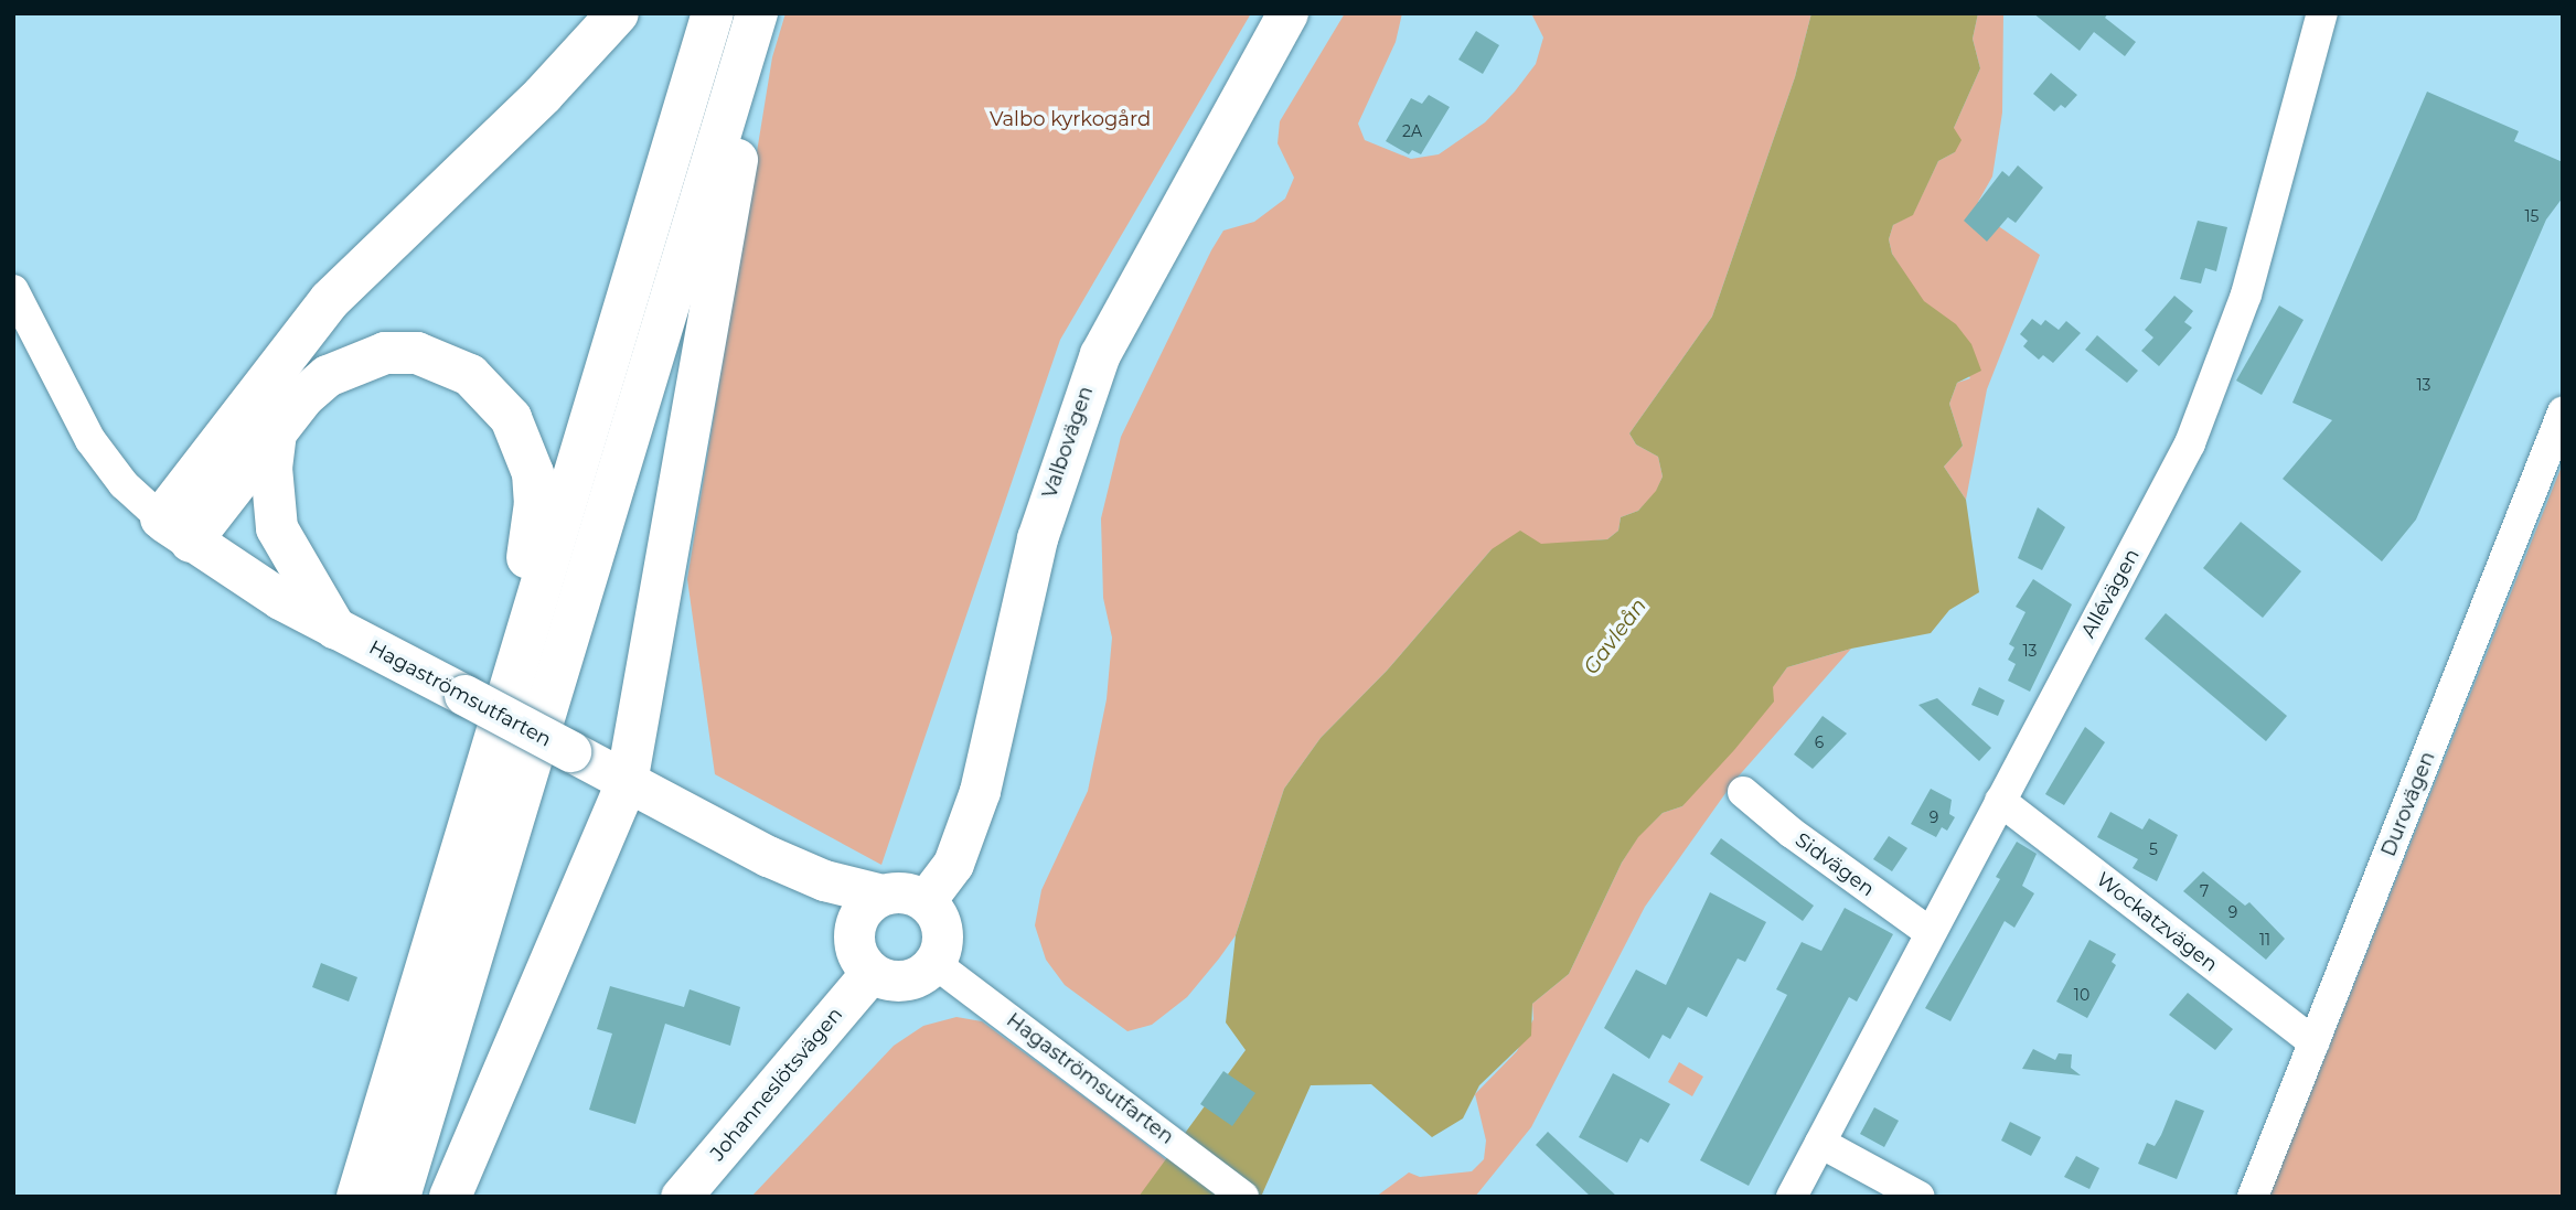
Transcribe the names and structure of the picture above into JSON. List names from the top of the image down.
{
  "streets": {
    "main road": ["Valbovägen", "Hagaströmsutfarten", "Johanneslötsvägen"],
    "street": [
      "Allévägen",
      "Durovägen",
      "Sidvägen",
      "Wockatzvägen"
    ]
  },
  "crossings": [
    ["Valbovägen", "Hagaströmsutfarten"],
    ["Valbovägen", "Johanneslötsvägen"],
    ["Allévägen", "Sidvägen"],
    ["Allévägen", "Wockatzvägen"],
    ["Hagaströmsutfarten", "Johanneslötsvägen"],
    ["Durovägen", "Wockatzvägen"]
  ],
  "water": ["Gavleån"],
  "parks": ["Valbo kyrkogård"],
  "house_numbers": [
    "2A",
    "15",
    "13",
    "13",
    "6",
    "9",
    "5",
    "7",
    "9",
    "11",
    "10"
  ]
}
